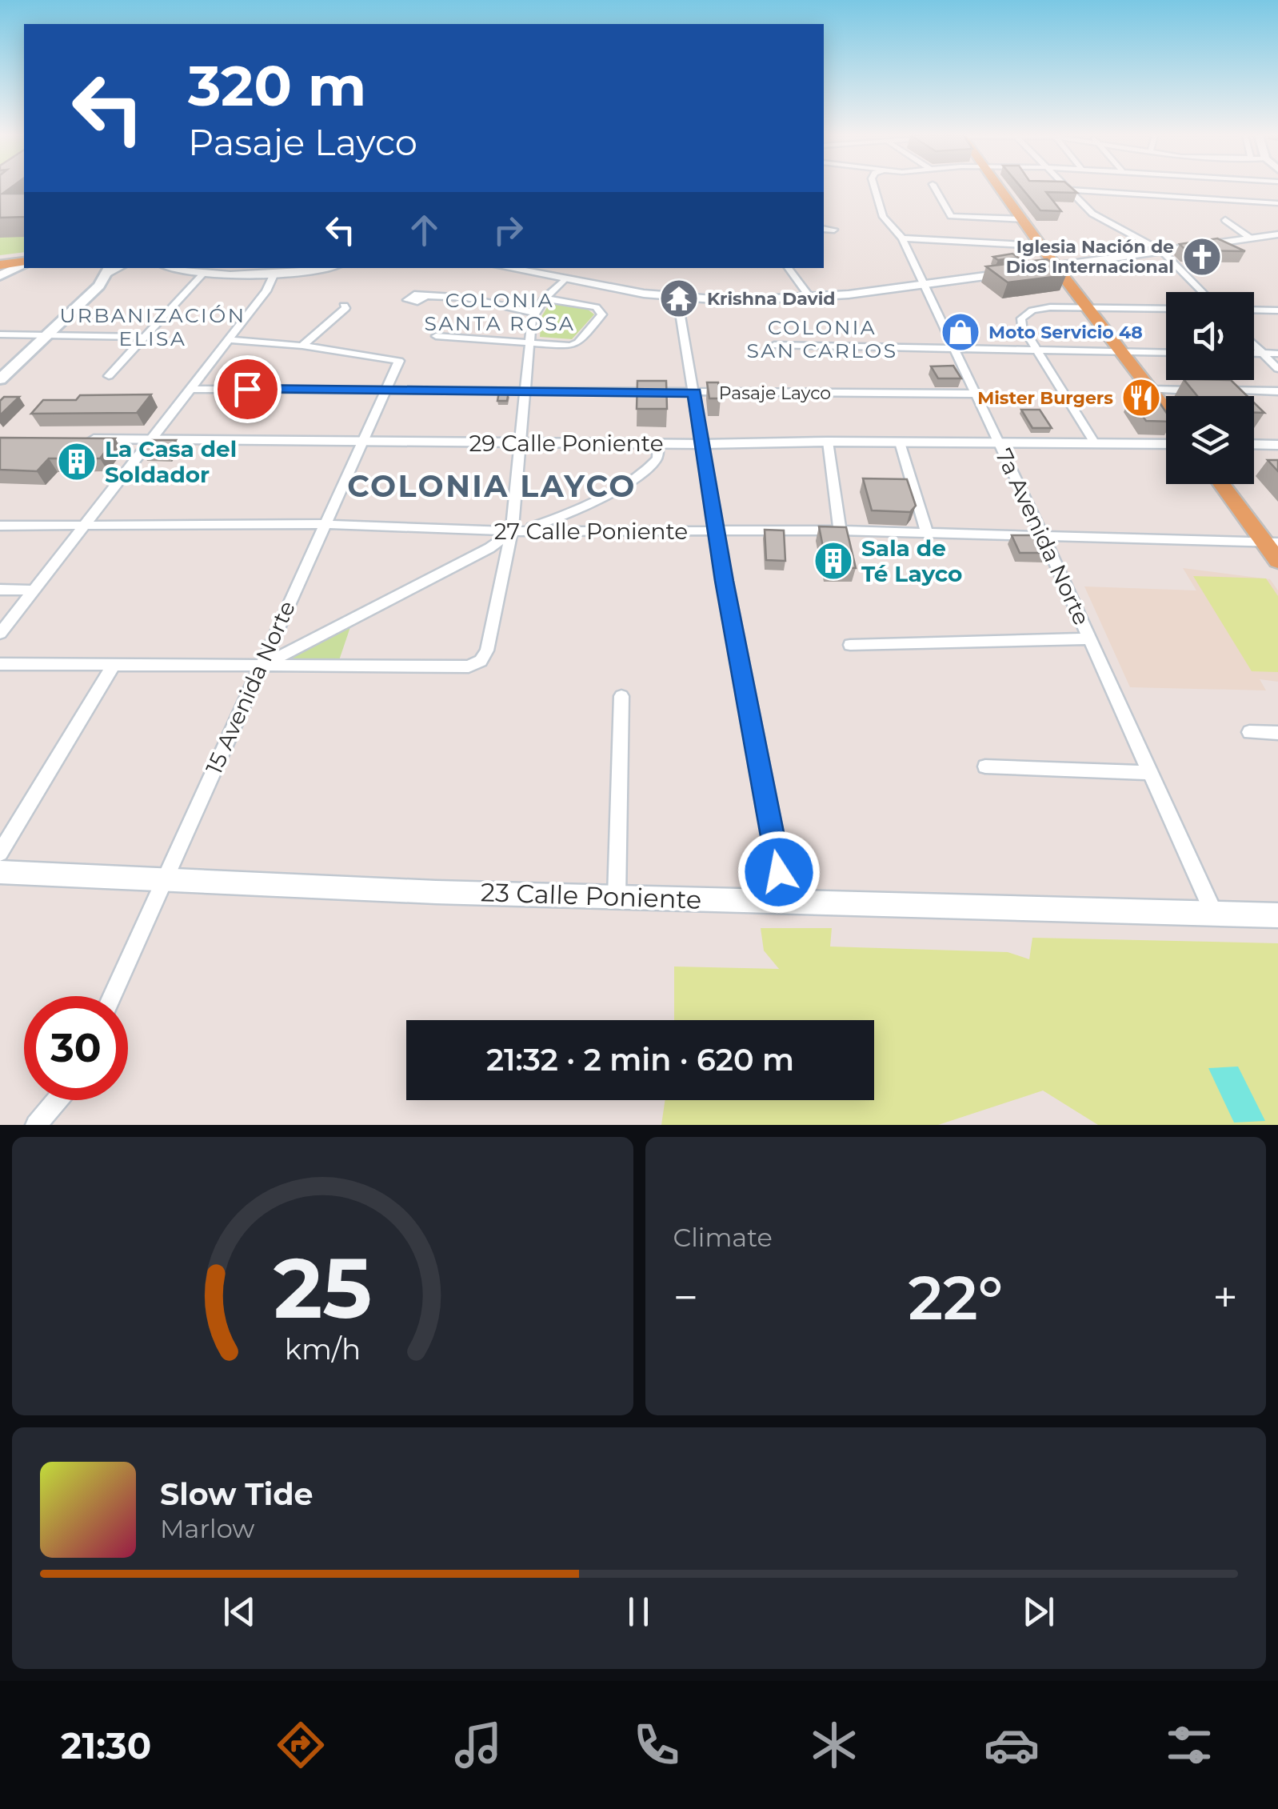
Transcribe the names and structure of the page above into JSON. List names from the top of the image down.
{
  "streets": {
    "street": [
      "Pasaje Layco",
      "29 Calle Poniente",
      "27 Calle Poniente",
      "7a Avenida Norte",
      "15 Avenida Norte",
      "23 Calle Poniente"
    ]
  },
  "crossings": [
    ["Pasaje Layco", "7a Avenida Norte"],
    ["Pasaje Layco", "15 Avenida Norte"],
    ["29 Calle Poniente", "7a Avenida Norte"],
    ["29 Calle Poniente", "15 Avenida Norte"],
    ["27 Calle Poniente", "7a Avenida Norte"],
    ["27 Calle Poniente", "15 Avenida Norte"],
    ["7a Avenida Norte", "23 Calle Poniente"],
    ["15 Avenida Norte", "23 Calle Poniente"]
  ],
  "districts": [
    "COLONIA SANTA ROSA",
    "URBANIZACIÓN ELISA",
    "COLONIA SAN CARLOS",
    "COLONIA LAYCO"
  ],
  "places": {
    "church": ["Iglesia Nación de Dios Internacional"],
    "temple": ["Krishna David"],
    "shop": ["Moto Servicio 48"],
    "restaurant": ["Mister Burgers"],
    "building": ["La Casa del Soldador", "Sala de Té Layco"]
  },
  "page": {
    "turn": ["320 m", "Pasaje Layco"],
    "limit": "30",
    "trip": "21:32 · 2 min · 620 m",
    "tile": "Climate",
    "heat": ["−", "22°", "+"],
    "song": ["Slow Tide", "Marlow"],
    "tabs": "21:30",
    "gauge": ["25", "km/h"]
  }
}
